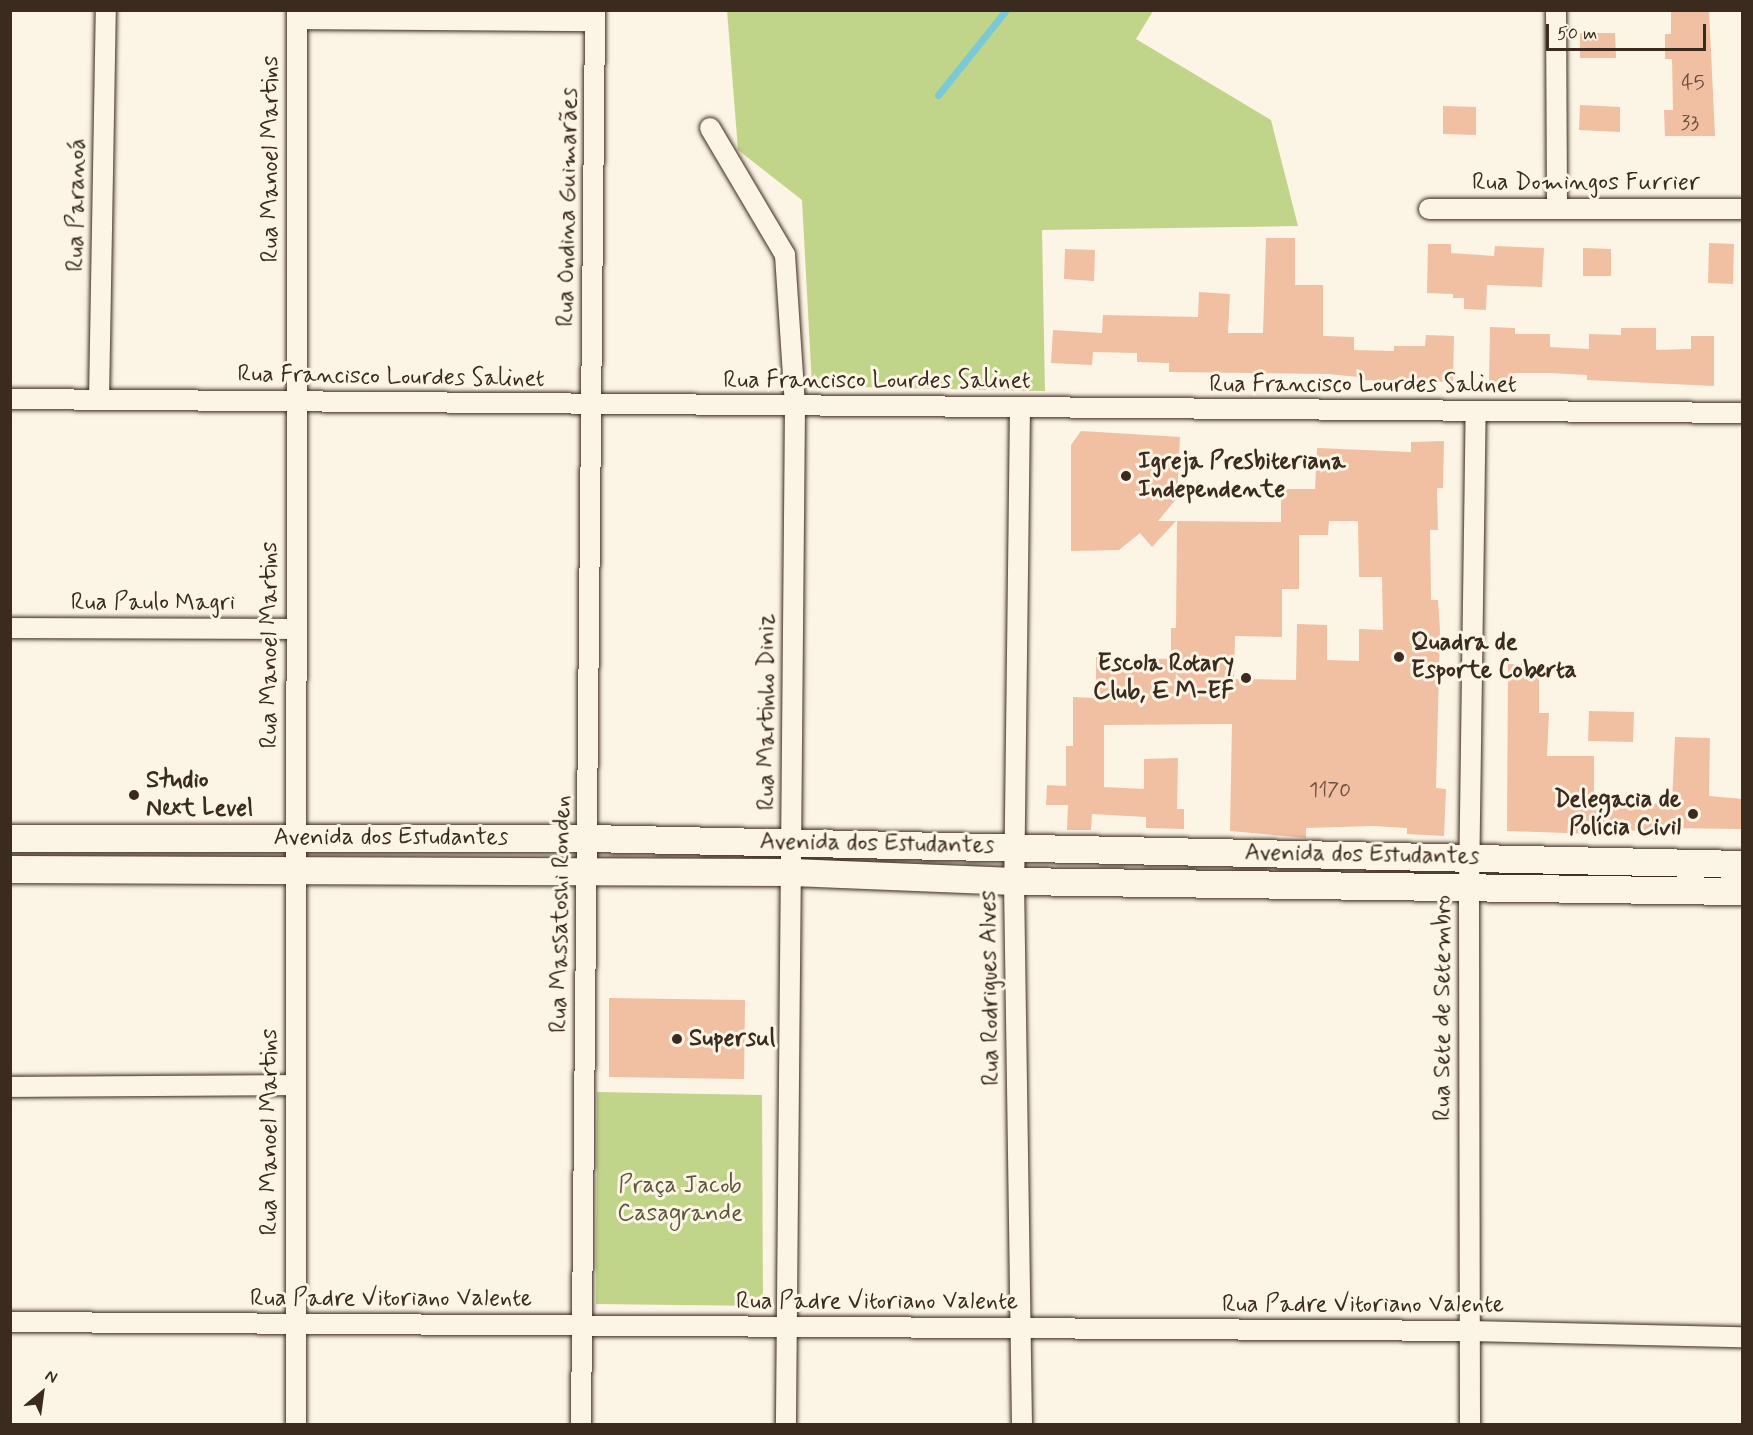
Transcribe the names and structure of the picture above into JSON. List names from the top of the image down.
{
  "streets": {
    "street": [
      "Rua Manoel Martins",
      "Rua Domingos Furrier",
      "Rua Paranoá",
      "Rua Ondina Guimarães",
      "Rua Francisco Lourdes Salinet",
      "Rua Paulo Magri",
      "Rua Martinho Diniz",
      "Avenida dos Estudantes",
      "Rua Massatoshi Ronden",
      "Rua Rodrigues Alves",
      "Rua Sete de Setembro",
      "Rua Padre Vitoriano Valente"
    ]
  },
  "crossings": [
    ["Rua Manoel Martins", "Rua Francisco Lourdes Salinet"],
    ["Rua Manoel Martins", "Rua Paulo Magri"],
    ["Rua Manoel Martins", "Avenida dos Estudantes"],
    ["Rua Manoel Martins", "Rua Padre Vitoriano Valente"],
    ["Rua Paranoá", "Rua Francisco Lourdes Salinet"],
    ["Rua Ondina Guimarães", "Rua Francisco Lourdes Salinet"],
    ["Rua Ondina Guimarães", "Rua Massatoshi Ronden"],
    ["Rua Francisco Lourdes Salinet", "Rua Martinho Diniz"],
    ["Rua Francisco Lourdes Salinet", "Rua Massatoshi Ronden"],
    ["Rua Francisco Lourdes Salinet", "Rua Rodrigues Alves"],
    ["Rua Francisco Lourdes Salinet", "Rua Sete de Setembro"],
    ["Rua Martinho Diniz", "Avenida dos Estudantes"],
    ["Rua Martinho Diniz", "Rua Padre Vitoriano Valente"],
    ["Avenida dos Estudantes", "Rua Massatoshi Ronden"],
    ["Avenida dos Estudantes", "Rua Rodrigues Alves"],
    ["Avenida dos Estudantes", "Rua Sete de Setembro"],
    ["Rua Massatoshi Ronden", "Rua Padre Vitoriano Valente"],
    ["Rua Rodrigues Alves", "Rua Padre Vitoriano Valente"],
    ["Rua Sete de Setembro", "Rua Padre Vitoriano Valente"]
  ],
  "parks": ["Praça Jacob Casagrande"],
  "places": [
    "Igreja Presbiteriana Independente",
    "Quadra de Esporte Coberta",
    "Escola Rotary Club, E M-EF",
    "Studio Next Level",
    "Delegacia de Polícia Civil",
    "Supersul"
  ],
  "house_numbers": ["45", "33", "1170"],
  "scale_bar": "50 m",
  "north": "top right"
}
